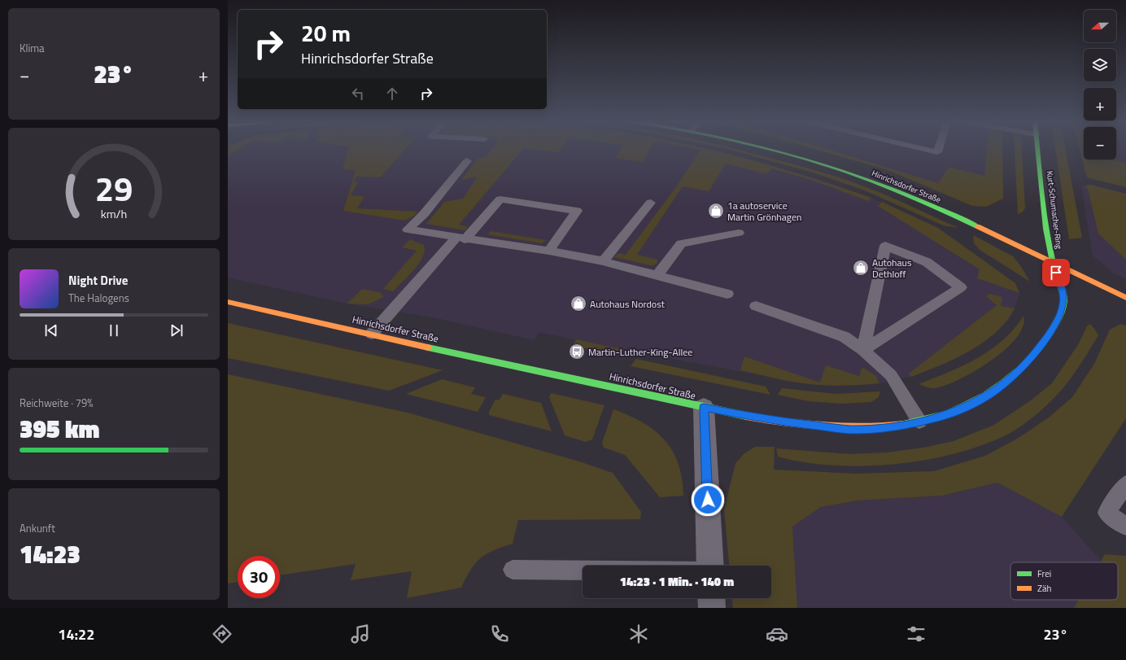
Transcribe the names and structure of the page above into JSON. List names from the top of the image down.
{
  "streets": {
    "street": ["Hinrichsdorfer Straße", "Kurt-Schumacher-Ring"]
  },
  "crossings": [
    ["Hinrichsdorfer Straße", "Kurt-Schumacher-Ring"]
  ],
  "places": {
    "shop": ["1a autoservice Martin Grönhagen", "Autohaus Dethloff", "Autohaus Nordost"],
    "bus stop": ["Martin-Luther-King-Allee"]
  },
  "legend": ["Frei", "Zäh"],
  "north": "left",
  "page": {
    "tile": [
      "Klima",
      ["Reichweite · 79%", "395 km"],
      ["Ankunft", "14:23"]
    ],
    "map_buttons": ["+", "−"],
    "turn": ["20 m", "Hinrichsdorfer Straße"],
    "heat": ["−", "23°", "+"],
    "song": ["Night Drive", "The Halogens"],
    "limit": "30",
    "trip": "14:23 · 1 Min. · 140 m",
    "tabs": ["14:22", "23°"],
    "gauge": ["29", "km/h"]
  }
}
